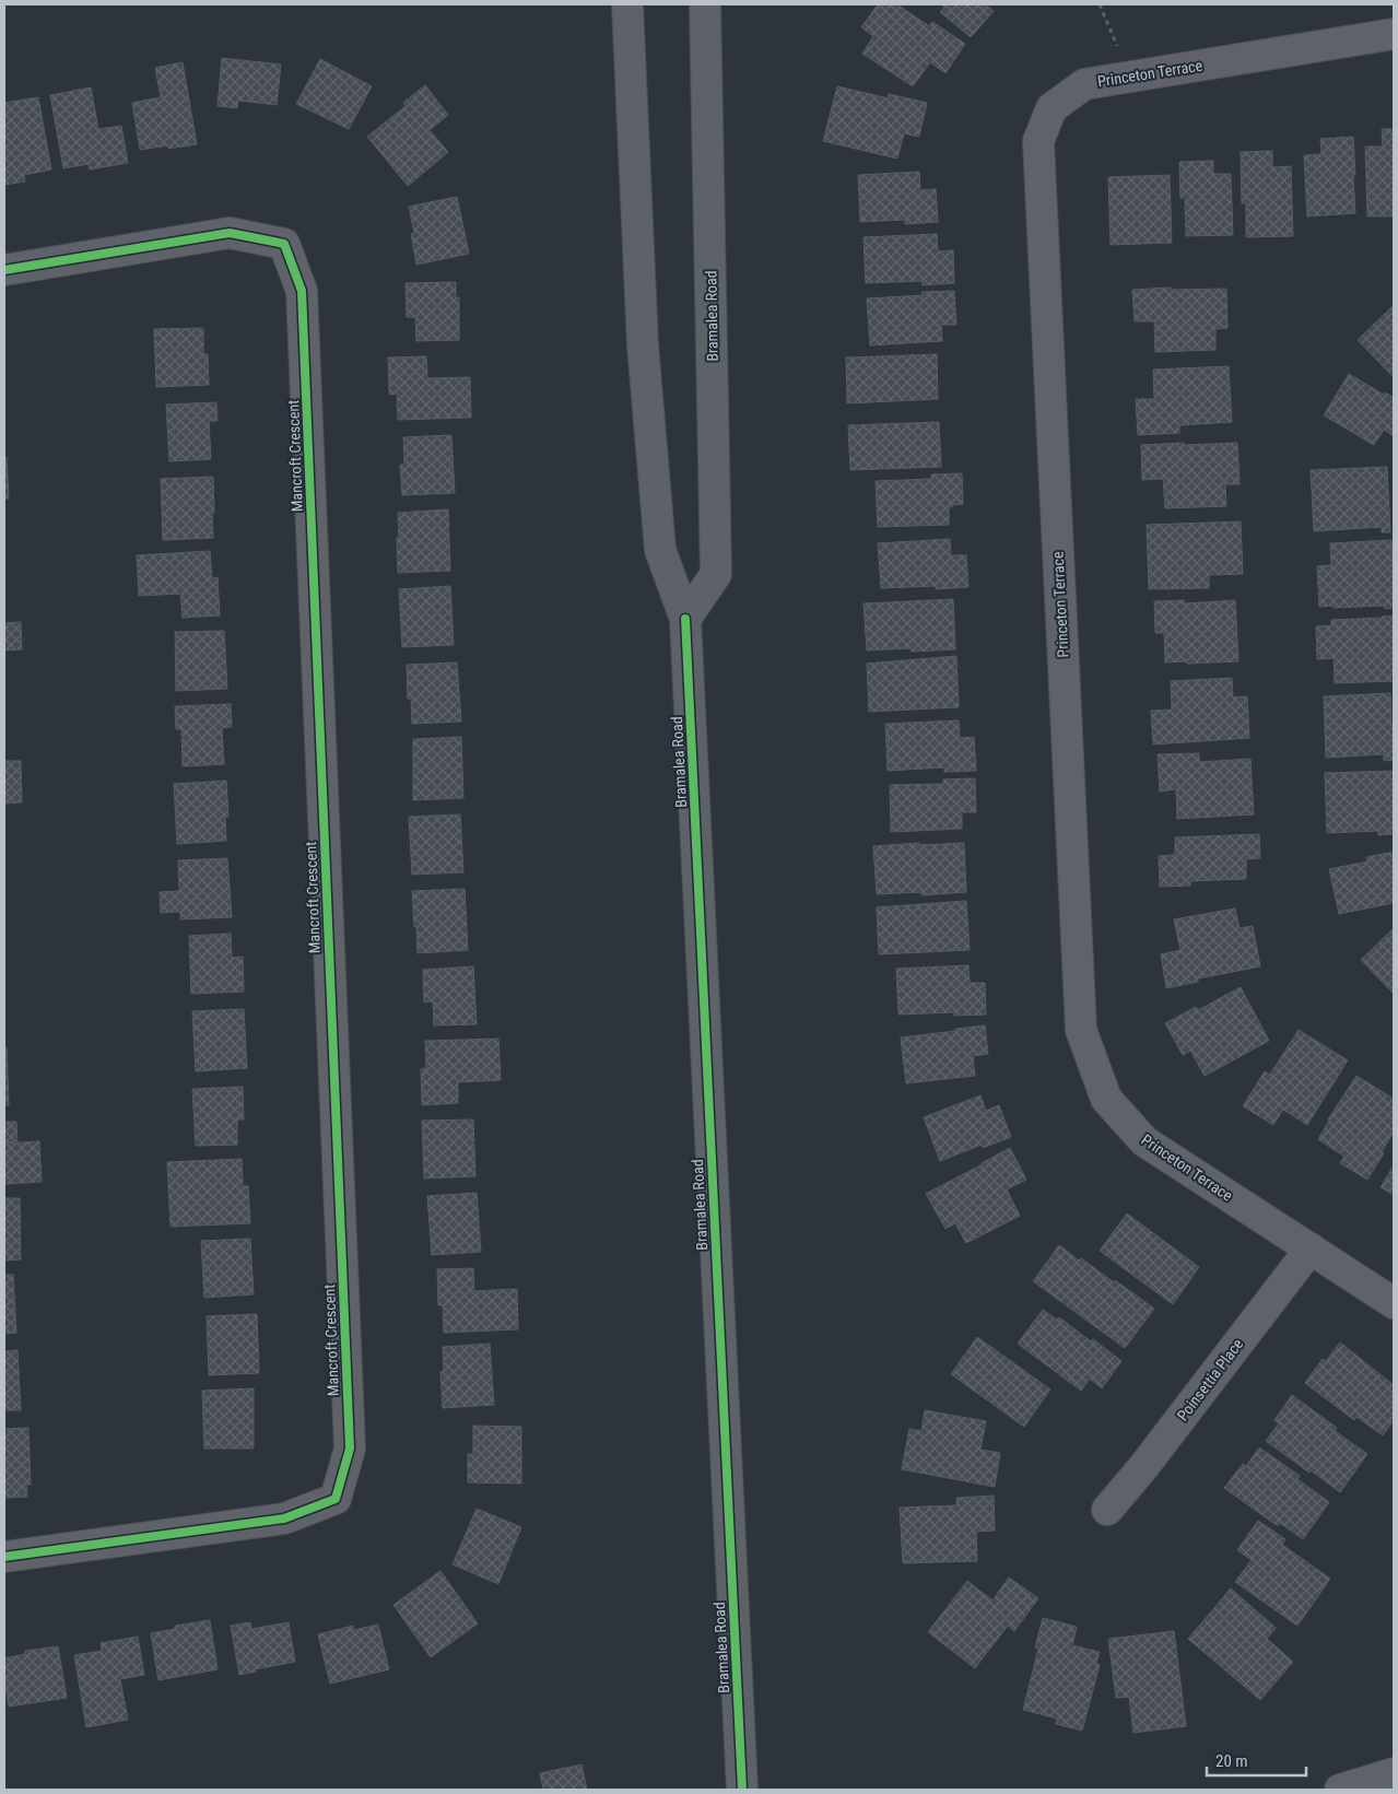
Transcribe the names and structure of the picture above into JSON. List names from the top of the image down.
{
  "streets": {
    "main road": ["Bramalea Road"],
    "street": ["Princeton Terrace", "Mancroft Crescent", "Poinsettia Place"]
  },
  "crossings": [
    ["Princeton Terrace", "Poinsettia Place"]
  ],
  "scale_bar": "20 m"
}
